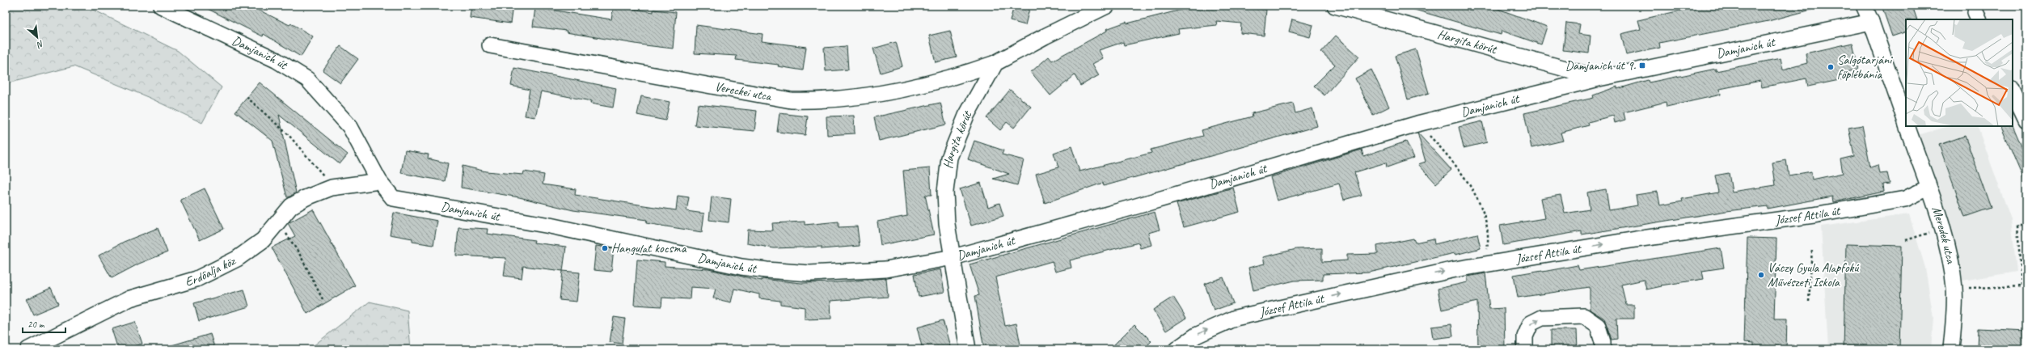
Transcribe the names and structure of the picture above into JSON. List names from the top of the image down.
{
  "streets": {
    "street": [
      "Hargita körút",
      "Damjanich út",
      "Vereckei utca",
      "József Attila út",
      "Meredek utca",
      "Erdőalja köz"
    ]
  },
  "crossings": [
    ["Hargita körút", "Damjanich út"],
    ["Hargita körút", "Vereckei utca"],
    ["Damjanich út", "Meredek utca"],
    ["Damjanich út", "Erdőalja köz"],
    ["József Attila út", "Meredek utca"]
  ],
  "one_way": ["József Attila út"],
  "places": {
    "transit": ["Damjanich út 9."],
    "other": ["Salgótarjáni főplébánia", "Hangulat kocsma", "Váczy Gyula Alapfokú Művészeti Iskola"]
  },
  "scale_bar": "20 m",
  "north": "bottom right"
}
